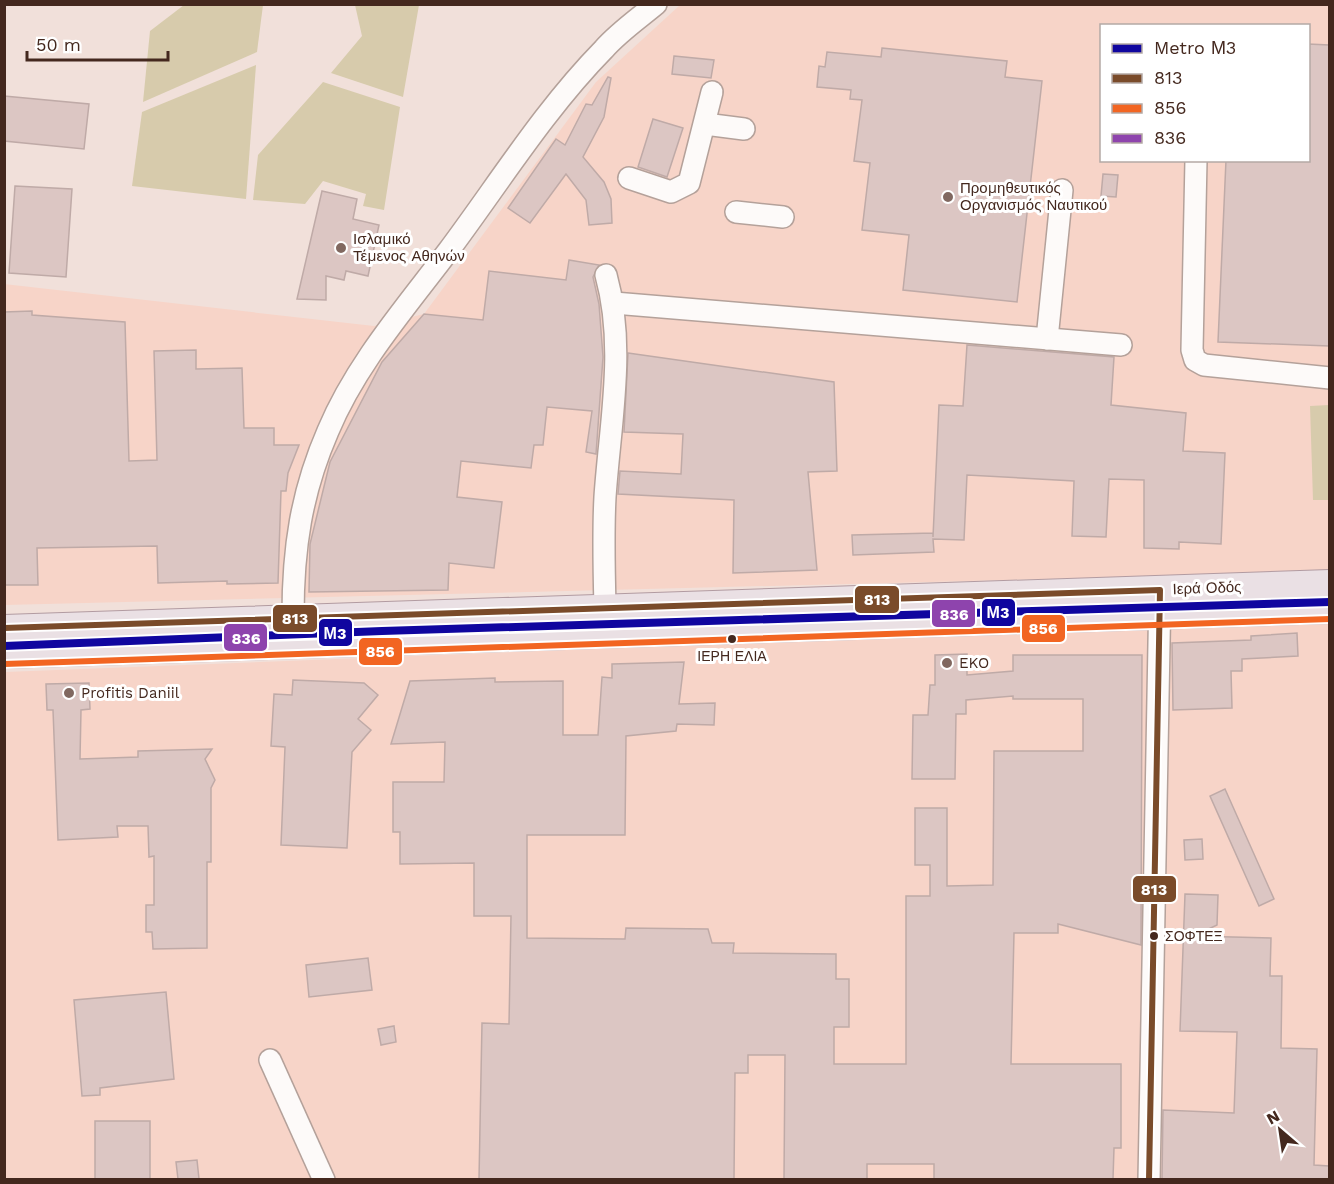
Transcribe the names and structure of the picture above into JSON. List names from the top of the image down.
{
  "streets": {
    "main road": ["Ιερά Οδός"]
  },
  "places": [
    "Προμηθευτικός Οργανισμός Ναυτικού",
    "Ισλαμικό Τέμενος Αθηνών",
    "ΙΕΡΗ ΕΛΙΑ",
    "EKO",
    "Profitis Daniil",
    "ΣΟΦΤΕΞ"
  ],
  "lines": [
    "transit line 813",
    "transit line 836",
    "metro line Μ3",
    "transit line 856"
  ],
  "legend": [
    "Metro Μ3",
    "813",
    "856",
    "836"
  ],
  "scale_bar": "50 m",
  "north": "top left"
}
